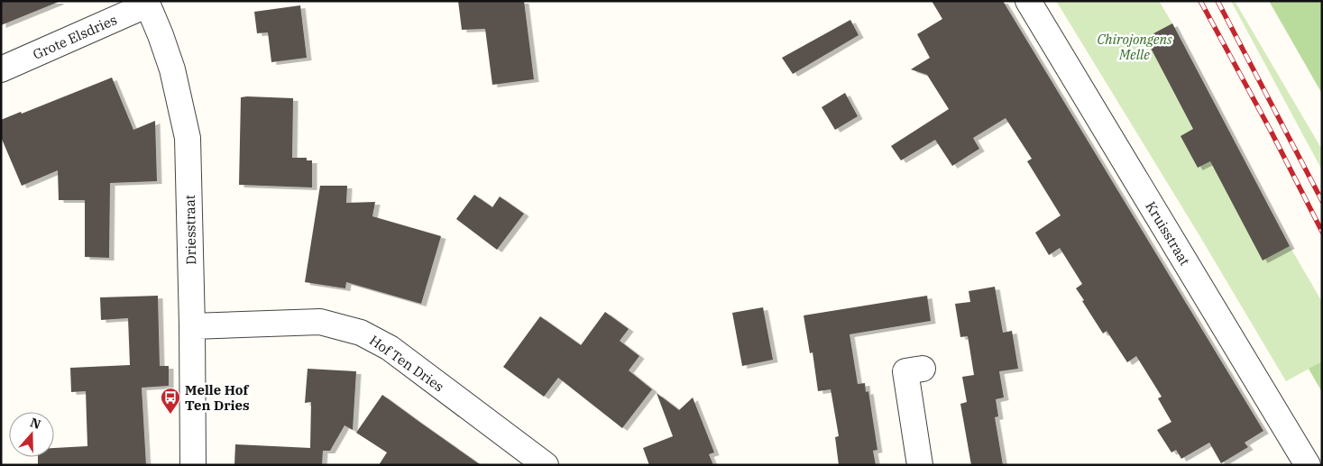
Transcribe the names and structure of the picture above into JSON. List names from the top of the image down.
{
  "streets": {
    "street": [
      "Grote Elsdries",
      "Driesstraat",
      "Kruisstraat",
      "Hof Ten Dries"
    ]
  },
  "crossings": [
    ["Grote Elsdries", "Driesstraat"],
    ["Driesstraat", "Hof Ten Dries"]
  ],
  "parks": ["Chirojongens Melle"],
  "places": {
    "bus stop": ["Melle Hof Ten Dries"]
  },
  "north": "top"
}
